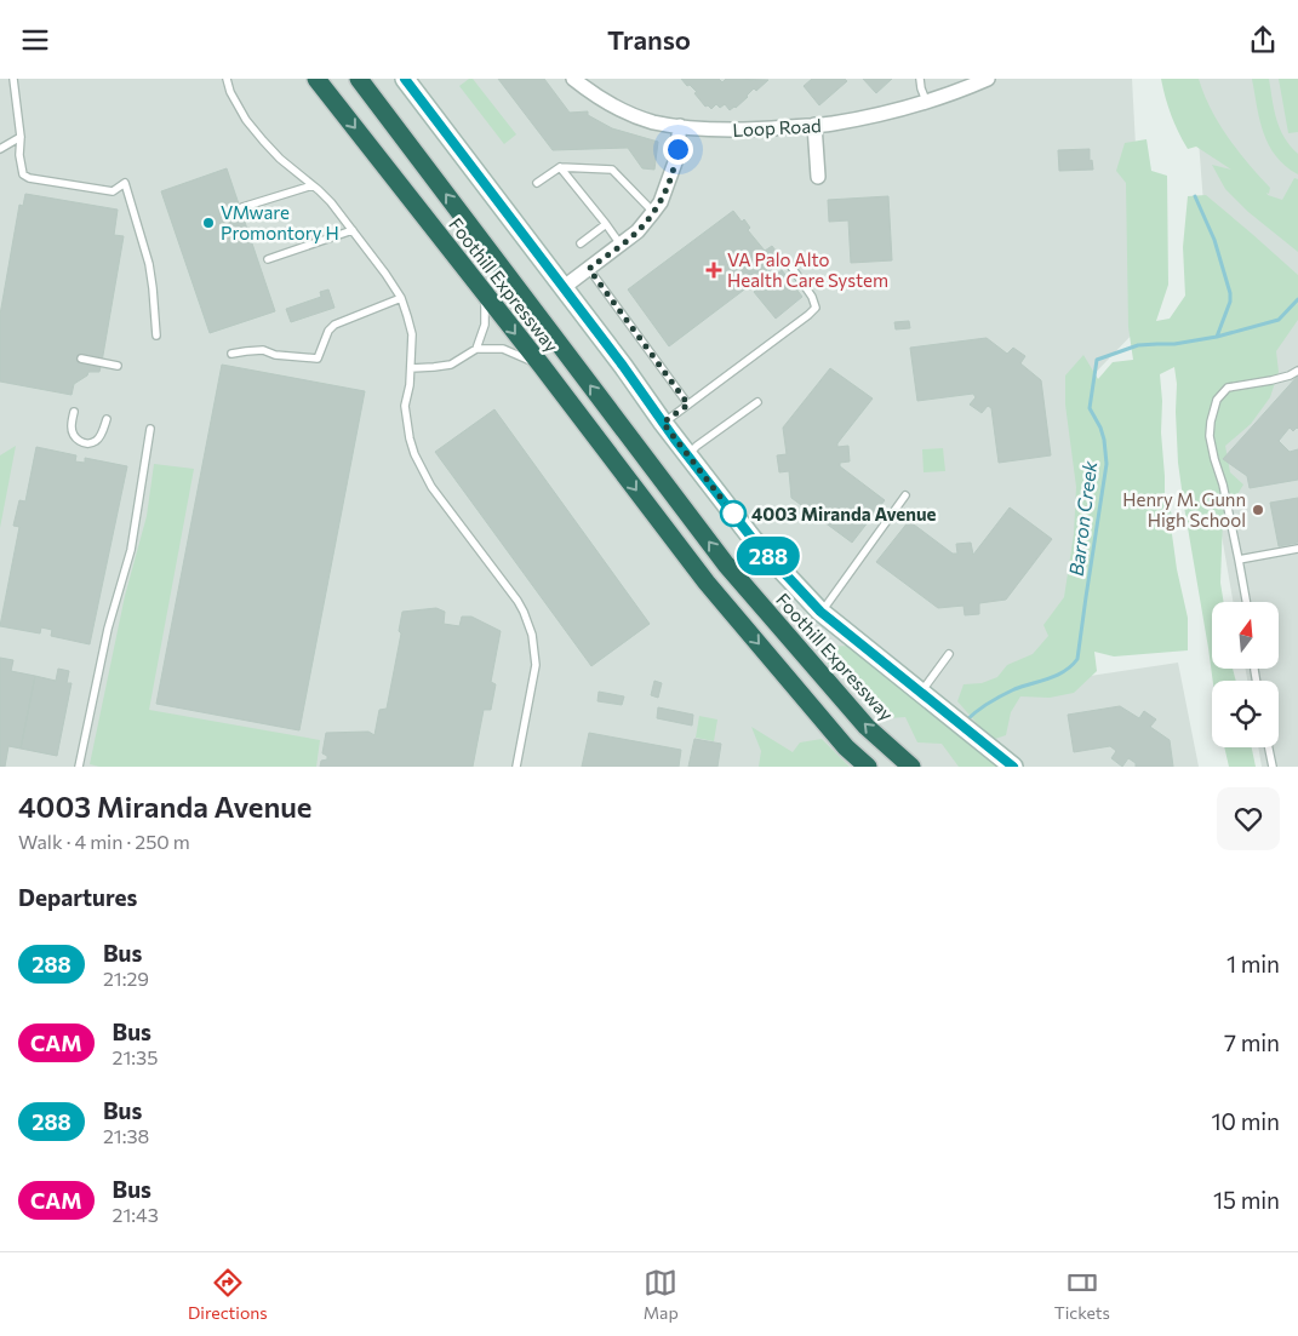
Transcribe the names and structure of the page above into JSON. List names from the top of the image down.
{
  "streets": {
    "highway": ["Foothill Expressway"],
    "street": ["Loop Road"]
  },
  "water": ["Barron Creek"],
  "places": {
    "other": ["VMware Promontory H", "Henry M. Gunn High School", "4003 Miranda Avenue"],
    "health": ["VA Palo Alto Health Care System"]
  },
  "lines": ["bus line 288"],
  "north": "top",
  "page": {
    "header": "Transo",
    "on_map": "288",
    "heading": [
      ["4003 Miranda Avenue", "Walk · 4 min · 250 m"],
      "Departures"
    ],
    "list": [
      {
        "mark": "288",
        "name": "Bus",
        "note": "21:29",
        "value": "1 min"
      },
      {
        "mark": "CAM",
        "name": "Bus",
        "note": "21:35",
        "value": "7 min"
      },
      {
        "mark": "288",
        "name": "Bus",
        "note": "21:38",
        "value": "10 min"
      },
      {
        "mark": "CAM",
        "name": "Bus",
        "note": "21:43",
        "value": "15 min"
      }
    ],
    "tabs": ["Directions", "Map", "Tickets"]
  }
}
